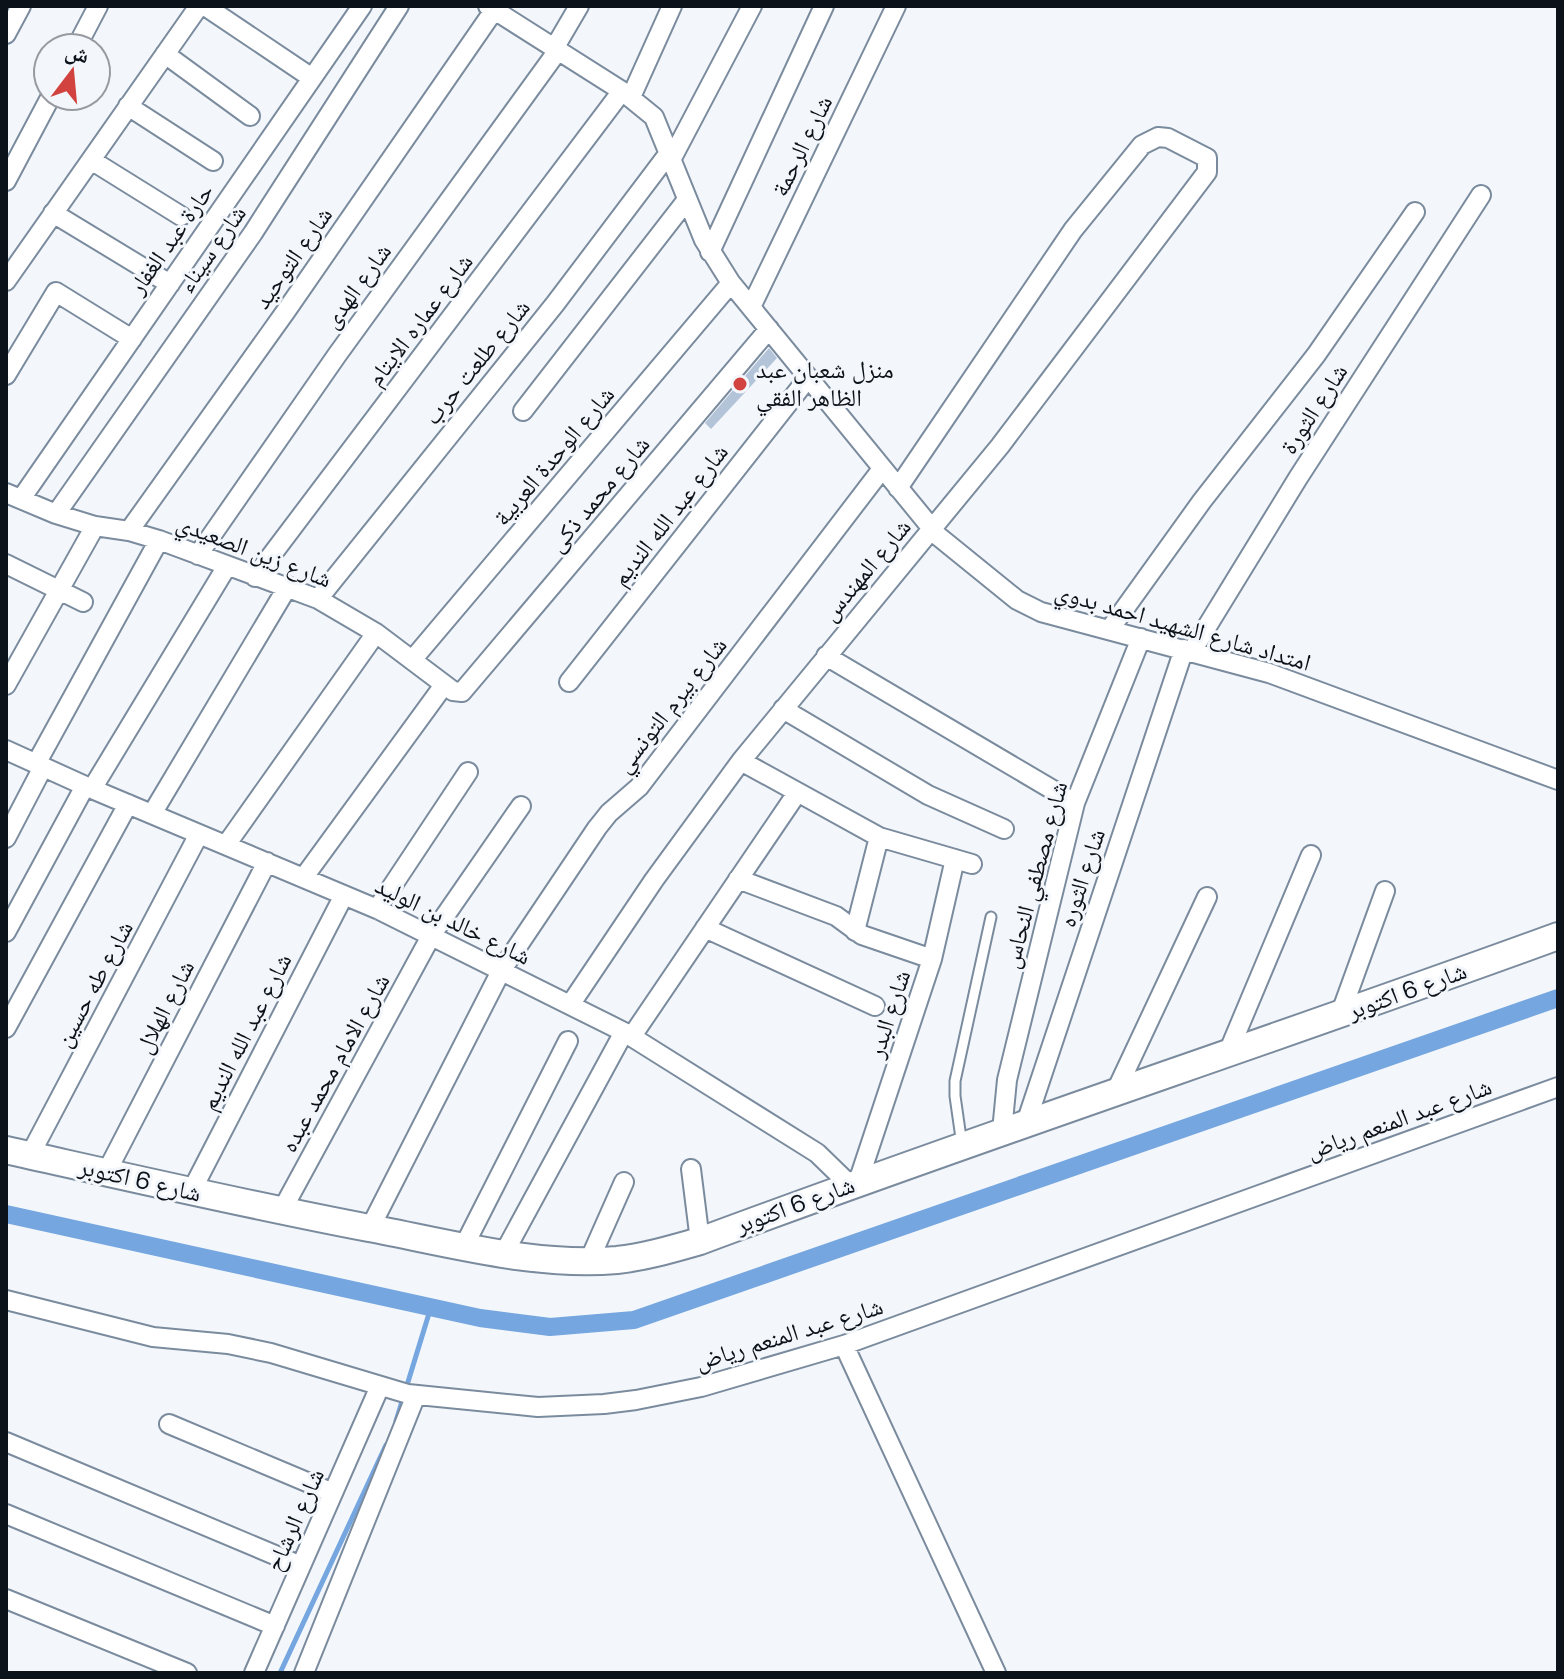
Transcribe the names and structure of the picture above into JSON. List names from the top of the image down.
{
  "streets": {
    "main road": ["شارع 6 اكتوبر"],
    "street": [
      "شارع الرحمة",
      "حارة عبد الغفار",
      "شارع سيناء",
      "شارع التوحيد",
      "شارع الهدى",
      "شارع عماره الايتام",
      "شارع طلعت حرب",
      "شارع الثورة",
      "شارع الوحدة العربية",
      "شارع محمد ذكى",
      "شارع عبد الله النديم",
      "شارع زين الصعيدي",
      "شارع المهندس",
      "امتداد شارع الشهيد احمد بدوي",
      "شارع بيرم التونسي",
      "شارع مصطفي النحاس",
      "شارع الثوره",
      "شارع خالد بن الوليد",
      "شارع طه حسين",
      "شارع الهلال",
      "شارع البدر",
      "شارع الامام محمد عبده",
      "شارع عبد المنعم رياض",
      "شارع الرشاح"
    ]
  },
  "crossings": [
    ["شارع الرحمة", "امتداد شارع الشهيد احمد بدوي"],
    ["حارة عبد الغفار", "شارع زين الصعيدي"],
    ["شارع سيناء", "شارع زين الصعيدي"],
    ["شارع التوحيد", "شارع زين الصعيدي"],
    ["شارع التوحيد", "امتداد شارع الشهيد احمد بدوي"],
    ["شارع الهدى", "شارع زين الصعيدي"],
    ["شارع الهدى", "امتداد شارع الشهيد احمد بدوي"],
    ["شارع عماره الايتام", "شارع زين الصعيدي"],
    ["شارع عماره الايتام", "امتداد شارع الشهيد احمد بدوي"],
    ["شارع طلعت حرب", "شارع زين الصعيدي"],
    ["شارع طلعت حرب", "امتداد شارع الشهيد احمد بدوي"],
    ["شارع الثورة", "امتداد شارع الشهيد احمد بدوي"],
    ["شارع الثورة", "شارع الثوره"],
    ["شارع الوحدة العربية", "شارع زين الصعيدي"],
    ["شارع الوحدة العربية", "امتداد شارع الشهيد احمد بدوي"],
    ["شارع محمد ذكى", "شارع زين الصعيدي"],
    ["شارع محمد ذكى", "امتداد شارع الشهيد احمد بدوي"],
    ["شارع عبد الله النديم", "امتداد شارع الشهيد احمد بدوي"],
    ["شارع عبد الله النديم", "شارع خالد بن الوليد"],
    ["شارع عبد الله النديم", "شارع 6 اكتوبر"],
    ["شارع المهندس", "امتداد شارع الشهيد احمد بدوي"],
    ["شارع المهندس", "شارع خالد بن الوليد"],
    ["امتداد شارع الشهيد احمد بدوي", "شارع بيرم التونسي"],
    ["امتداد شارع الشهيد احمد بدوي", "شارع مصطفي النحاس"],
    ["امتداد شارع الشهيد احمد بدوي", "شارع الثوره"],
    ["شارع بيرم التونسي", "شارع خالد بن الوليد"],
    ["شارع بيرم التونسي", "شارع 6 اكتوبر"],
    ["شارع مصطفي النحاس", "شارع الثوره"],
    ["شارع مصطفي النحاس", "شارع 6 اكتوبر"],
    ["شارع الثوره", "شارع 6 اكتوبر"],
    ["شارع خالد بن الوليد", "شارع طه حسين"],
    ["شارع خالد بن الوليد", "شارع 6 اكتوبر"],
    ["شارع خالد بن الوليد", "شارع الهلال"],
    ["شارع خالد بن الوليد", "شارع البدر"],
    ["شارع خالد بن الوليد", "شارع الامام محمد عبده"],
    ["شارع طه حسين", "شارع 6 اكتوبر"],
    ["شارع 6 اكتوبر", "شارع الهلال"],
    ["شارع 6 اكتوبر", "شارع البدر"],
    ["شارع 6 اكتوبر", "شارع الامام محمد عبده"],
    ["شارع عبد المنعم رياض", "شارع الرشاح"]
  ],
  "places": ["منزل شعبان عبد الظاهر الفقي"],
  "north": "top"
}
